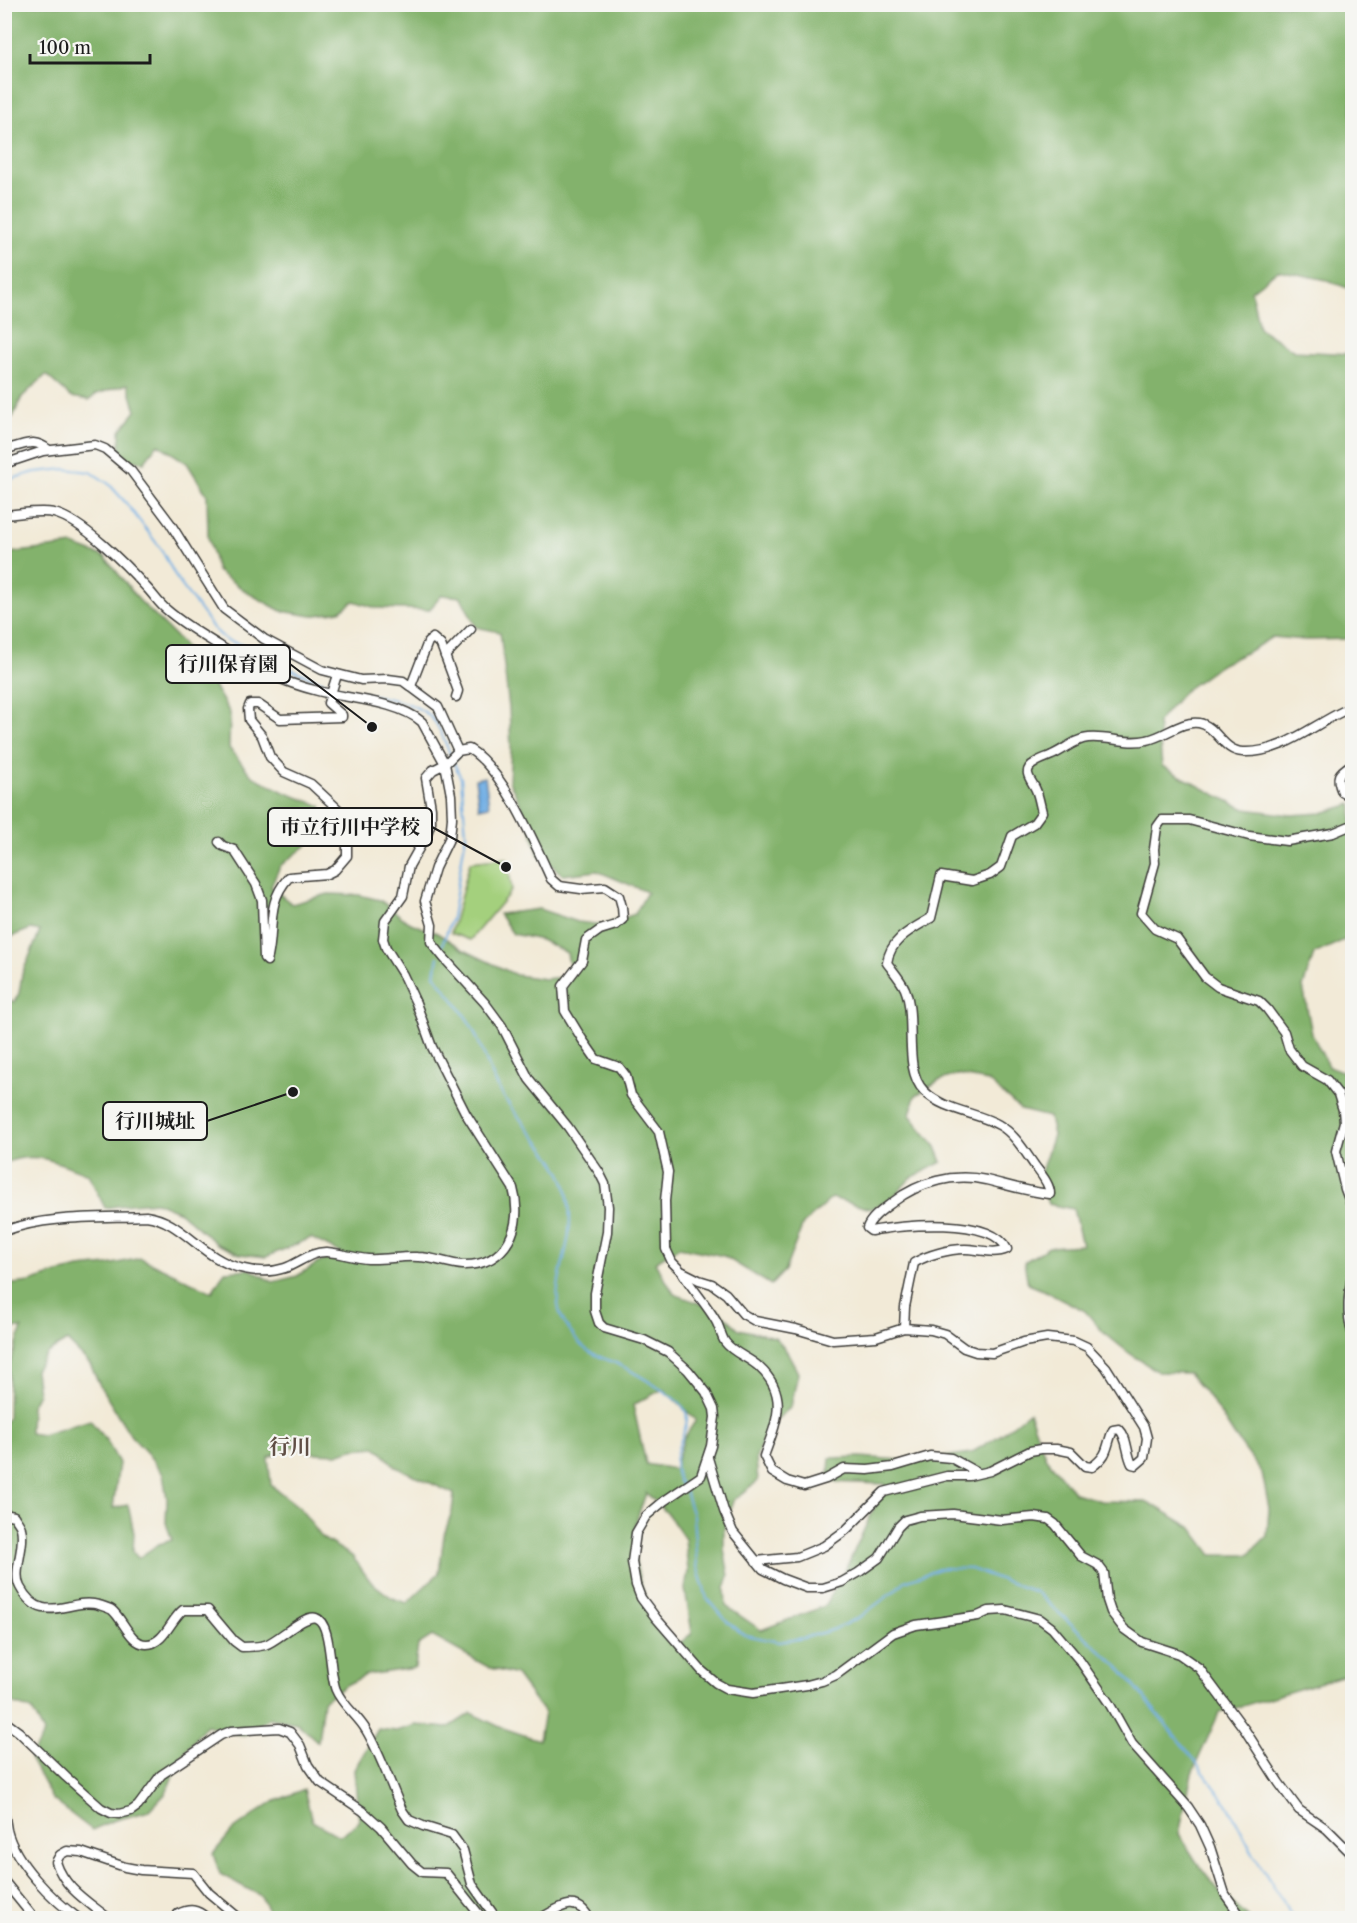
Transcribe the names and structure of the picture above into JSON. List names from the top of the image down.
{
  "districts": ["行川"],
  "places": ["行川保育園", "市立行川中学校", "行川城址"],
  "scale_bar": "100 m"
}
